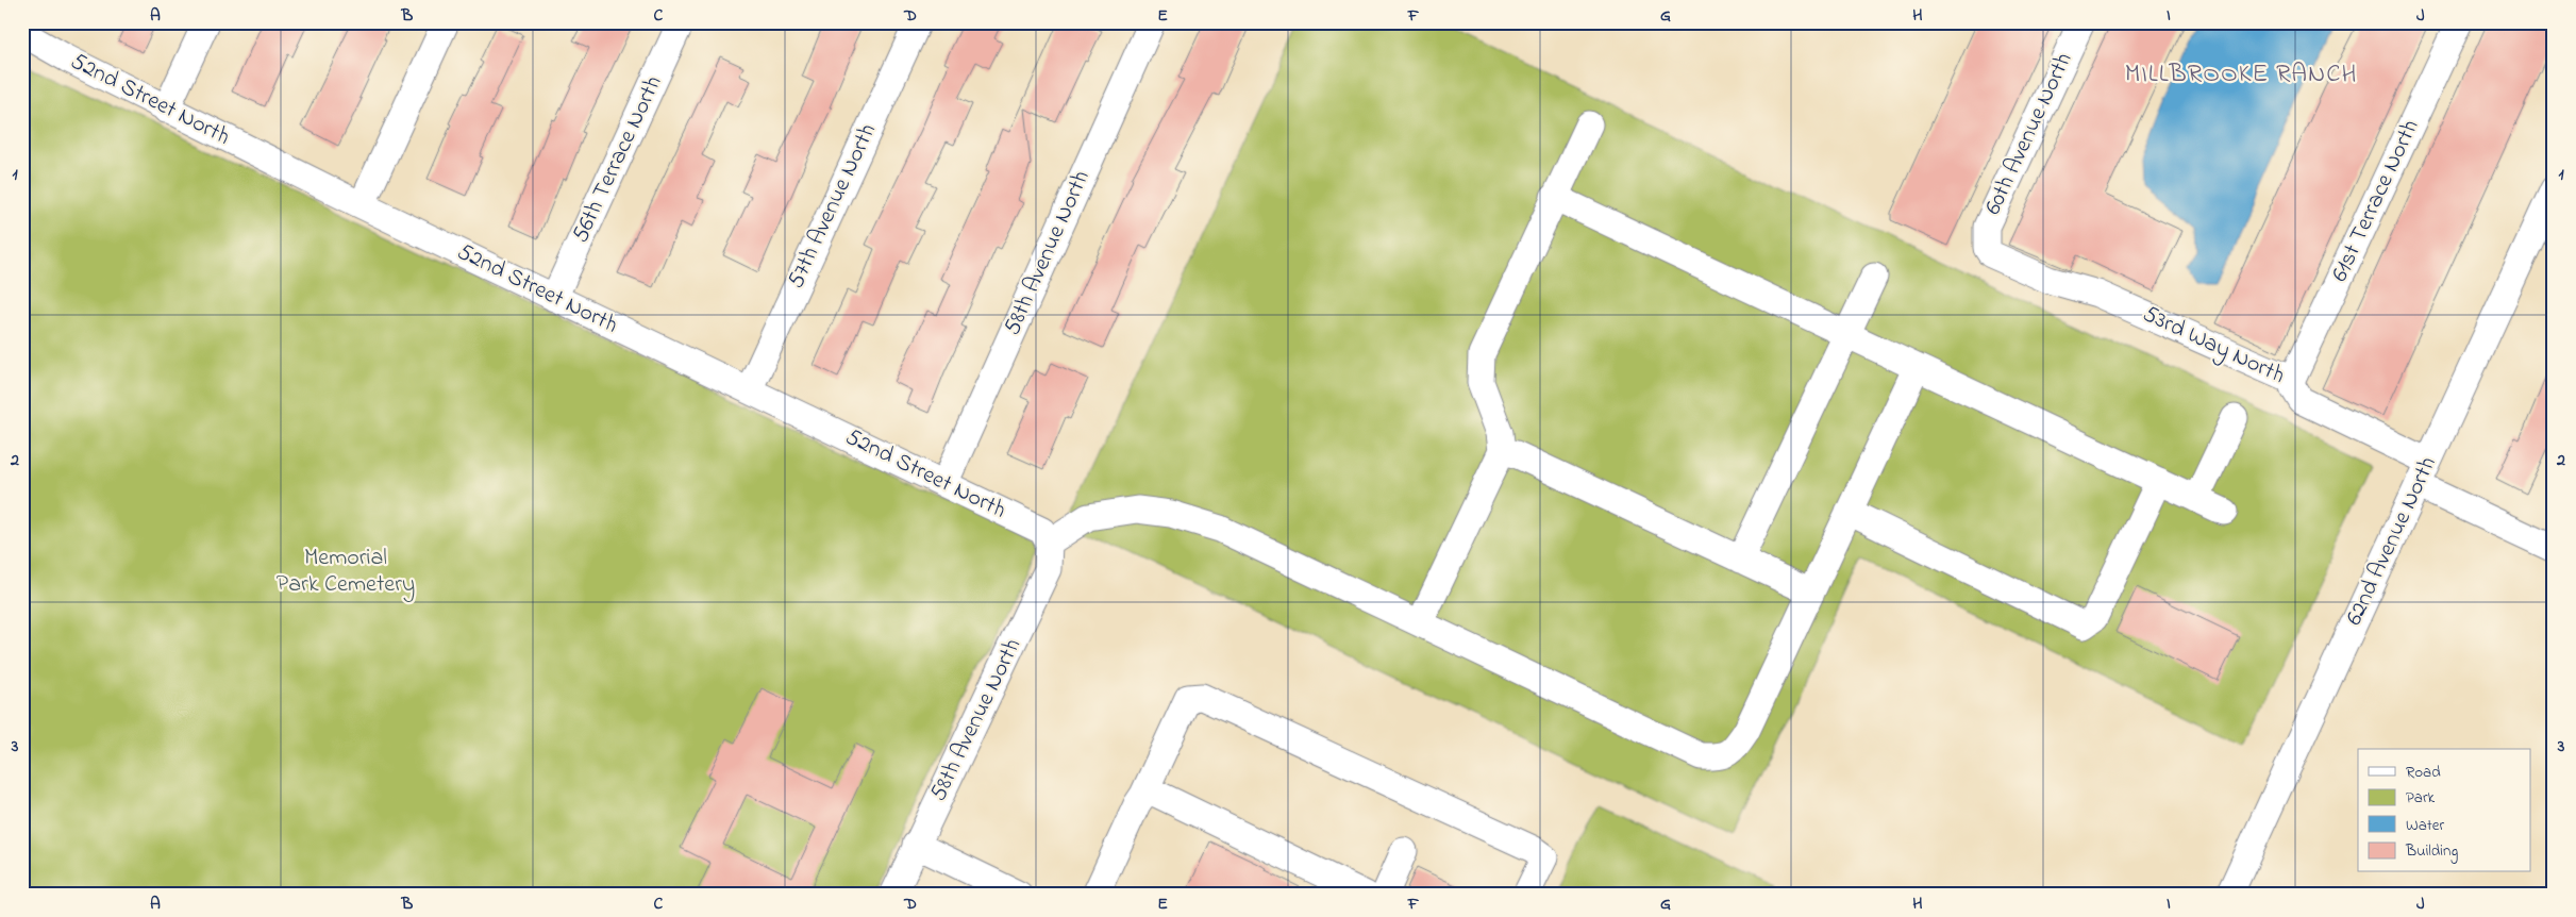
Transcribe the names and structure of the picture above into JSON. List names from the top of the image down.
{
  "streets": {
    "street": [
      "52nd Street North",
      "60th Avenue North",
      "56th Terrace North",
      "61st Terrace North",
      "57th Avenue North",
      "58th Avenue North",
      "53rd Way North",
      "62nd Avenue North"
    ]
  },
  "crossings": [
    ["52nd Street North", "56th Terrace North"],
    ["52nd Street North", "57th Avenue North"],
    ["52nd Street North", "58th Avenue North"],
    ["60th Avenue North", "53rd Way North"],
    ["61st Terrace North", "53rd Way North"],
    ["53rd Way North", "62nd Avenue North"]
  ],
  "districts": ["MILLBROOKE RANCH"],
  "parks": ["Memorial Park Cemetery"],
  "legend": [
    "Road",
    "Park",
    "Water",
    "Building"
  ],
  "grid": {
    "columns": [
      "A",
      "B",
      "C",
      "D",
      "E",
      "F",
      "G",
      "H",
      "I",
      "J"
    ],
    "rows": ["1", "2", "3"]
  }
}
